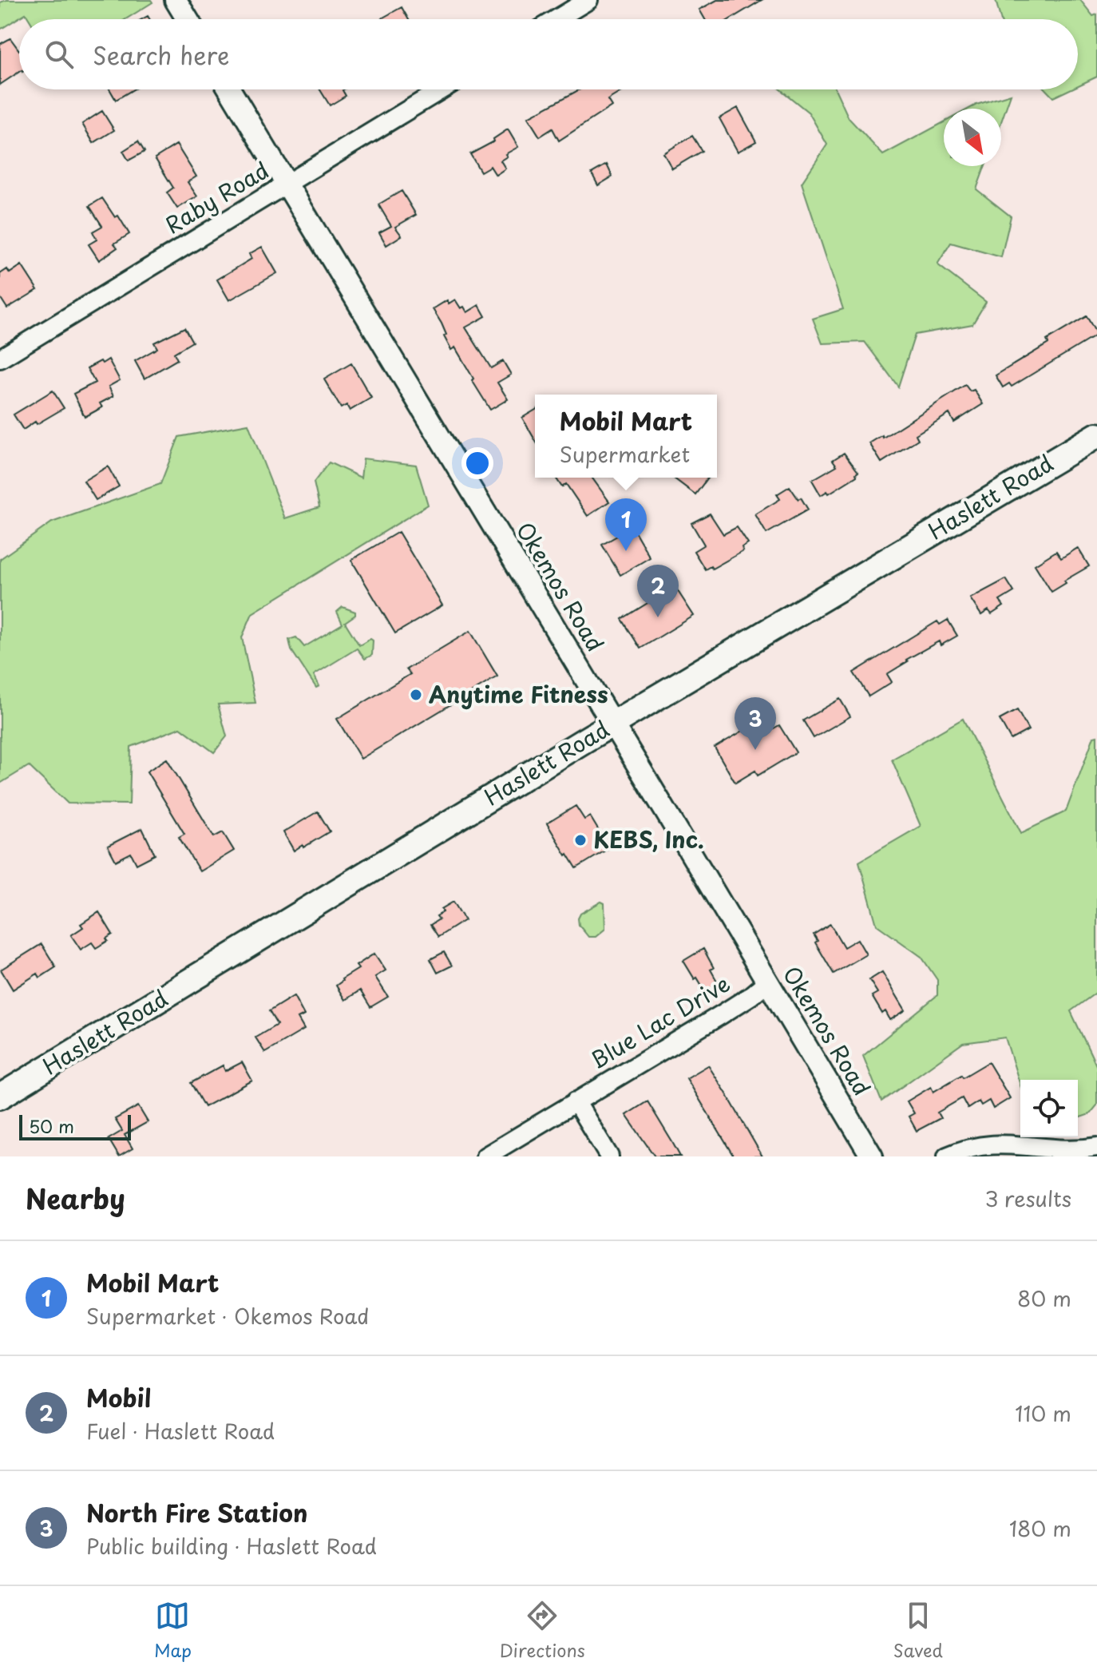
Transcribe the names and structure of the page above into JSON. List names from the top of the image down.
{
  "streets": {
    "main road": ["Haslett Road"],
    "street": ["Raby Road", "Okemos Road", "Blue Lac Drive"]
  },
  "crossings": [
    ["Raby Road", "Okemos Road"],
    ["Haslett Road", "Okemos Road"],
    ["Okemos Road", "Blue Lac Drive"]
  ],
  "places": ["Anytime Fitness", "KEBS, Inc."],
  "scale_bar": "50 m",
  "north": "bottom right",
  "page": {
    "search": "Search here",
    "popup": ["Mobil Mart", "Supermarket"],
    "pins": ["1", "2", "3"],
    "scale": "50 m",
    "heading": ["Nearby", "3 results"],
    "list": [
      {
        "mark": "1",
        "name": "Mobil Mart",
        "note": "Supermarket · Okemos Road",
        "value": "80 m"
      },
      {
        "mark": "2",
        "name": "Mobil",
        "note": "Fuel · Haslett Road",
        "value": "110 m"
      },
      {
        "mark": "3",
        "name": "North Fire Station",
        "note": "Public building · Haslett Road",
        "value": "180 m"
      }
    ],
    "nav": ["Map", "Directions", "Saved"]
  }
}
